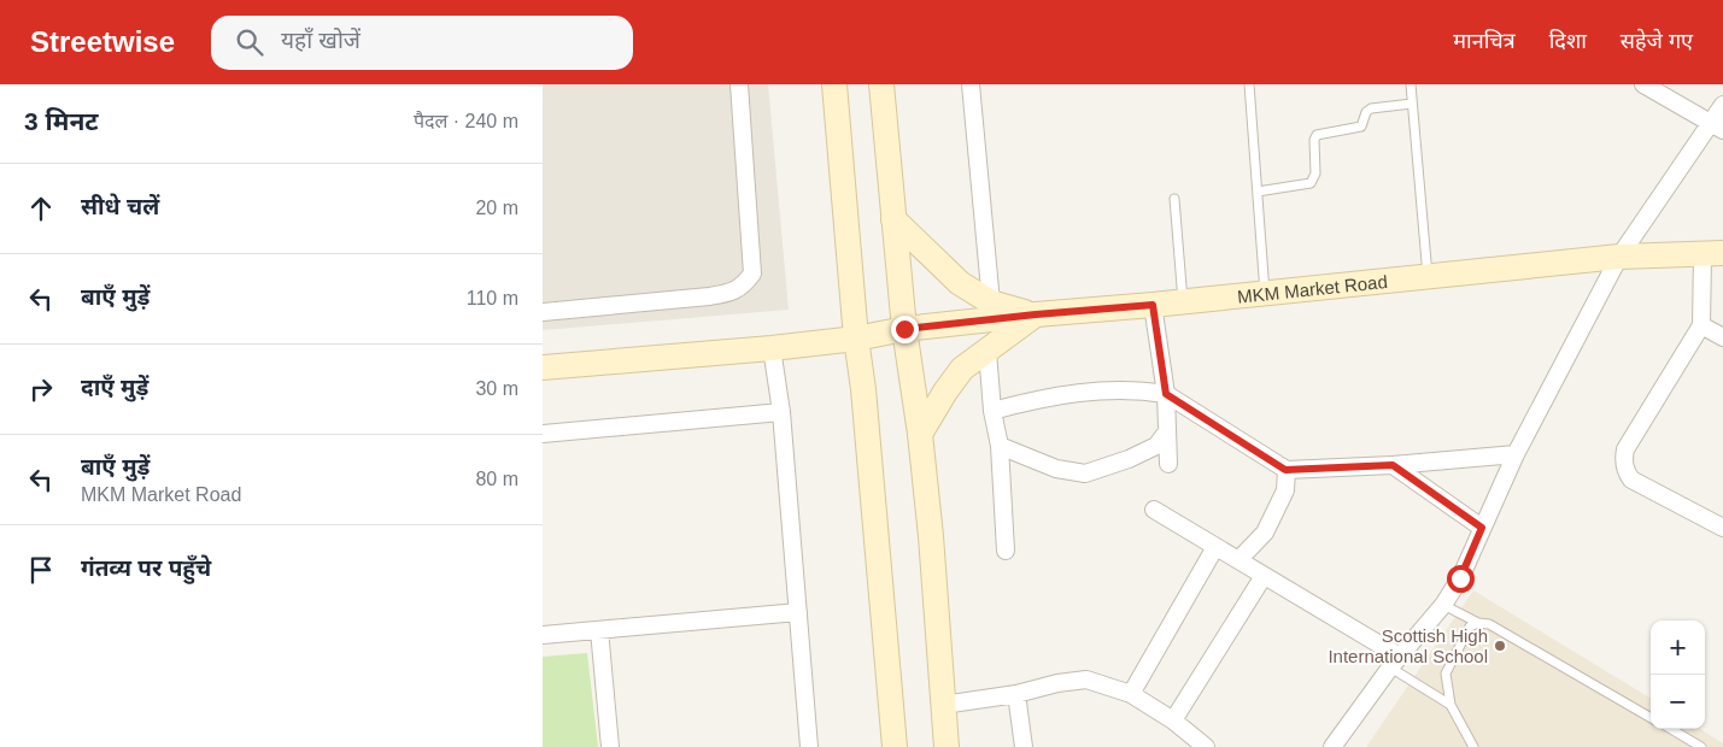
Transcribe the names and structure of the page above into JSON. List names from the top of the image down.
{
  "streets": {
    "main road": ["MKM Market Road"]
  },
  "places": ["Scottish High International School"],
  "page": {
    "header": "Streetwise",
    "search": "यहाँ खोजें",
    "nav": ["मानचित्र", "दिशा", "सहेजे गए"],
    "heading": ["3 मिनट", "पैदल · 240 m"],
    "list": [
      ["सीधे चलें", "20 m"],
      ["बाएँ मुड़ें", "110 m"],
      ["दाएँ मुड़ें", "30 m"],
      ["बाएँ मुड़ें", "MKM Market Road", "80 m"],
      "गंतव्य पर पहुँचे"
    ],
    "map_buttons": ["+", "−"]
  }
}
